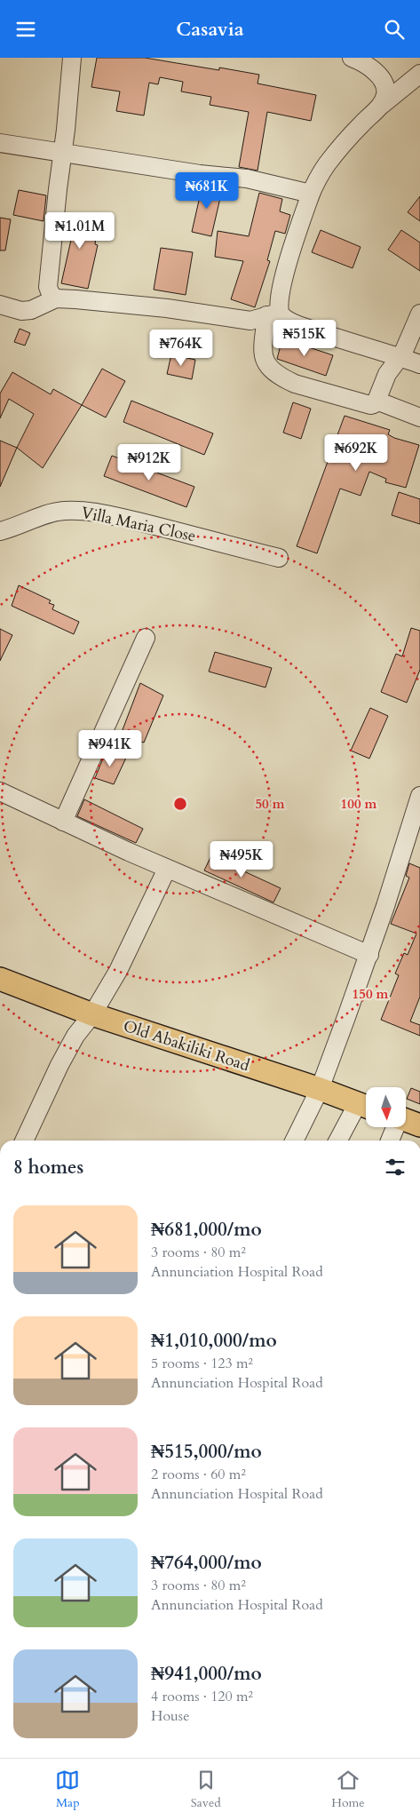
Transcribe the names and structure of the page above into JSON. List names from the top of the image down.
{
  "streets": {
    "main road": ["Old Abakiliki Road"],
    "street": ["Villa Maria Close"]
  },
  "north": "bottom",
  "page": {
    "header": "Casavia",
    "price": [
      "₦681K",
      "₦1.01M",
      "₦515K",
      "₦764K",
      "₦692K",
      "₦912K",
      "₦941K",
      "₦495K"
    ],
    "heading": "8 homes",
    "list": [
      {
        "name": "₦681,000/mo",
        "note": "3 rooms · 80 m² · Annunciation Hospital Road"
      },
      {
        "name": "₦1,010,000/mo",
        "note": "5 rooms · 123 m² · Annunciation Hospital Road"
      },
      {
        "name": "₦515,000/mo",
        "note": "2 rooms · 60 m² · Annunciation Hospital Road"
      },
      {
        "name": "₦764,000/mo",
        "note": "3 rooms · 80 m² · Annunciation Hospital Road"
      },
      {
        "name": "₦941,000/mo",
        "note": "4 rooms · 120 m² · House"
      }
    ],
    "tabs": ["Map", "Saved", "Home"]
  },
  "rings": ["50 m", "100 m", "150 m"]
}
